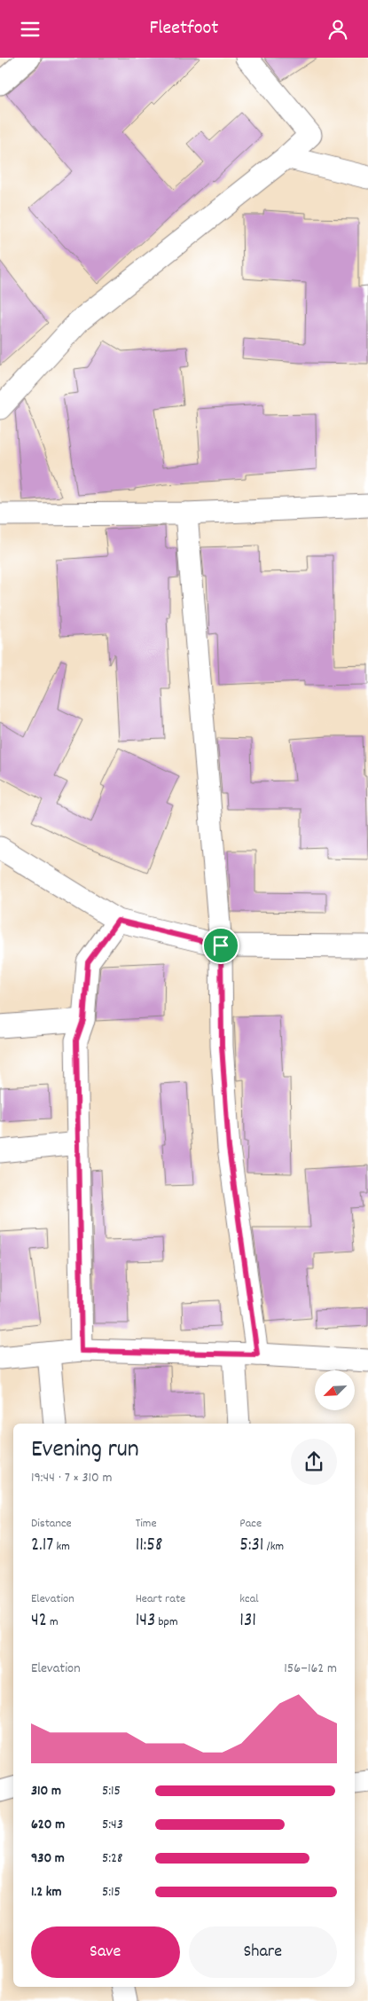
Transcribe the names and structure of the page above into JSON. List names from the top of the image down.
{
  "north": "bottom left",
  "page": {
    "header": "Fleetfoot",
    "heading": ["Evening run", "19:44 · 7 × 310 m"],
    "stats": [
      ["Distance", "2.17 km"],
      ["Time", "11:58"],
      ["Pace", "5:31 /km"],
      ["Elevation", "42 m"],
      ["Heart rate", "143 bpm"],
      ["kcal", "131"]
    ],
    "chart": ["Elevation", "156–162 m"],
    "list": [
      {
        "name": "310 m",
        "note": "5:15"
      },
      {
        "name": "620 m",
        "note": "5:43"
      },
      {
        "name": "930 m",
        "note": "5:28"
      },
      {
        "name": "1.2 km",
        "note": "5:15"
      }
    ],
    "buttons": ["Save", "Share"]
  }
}
